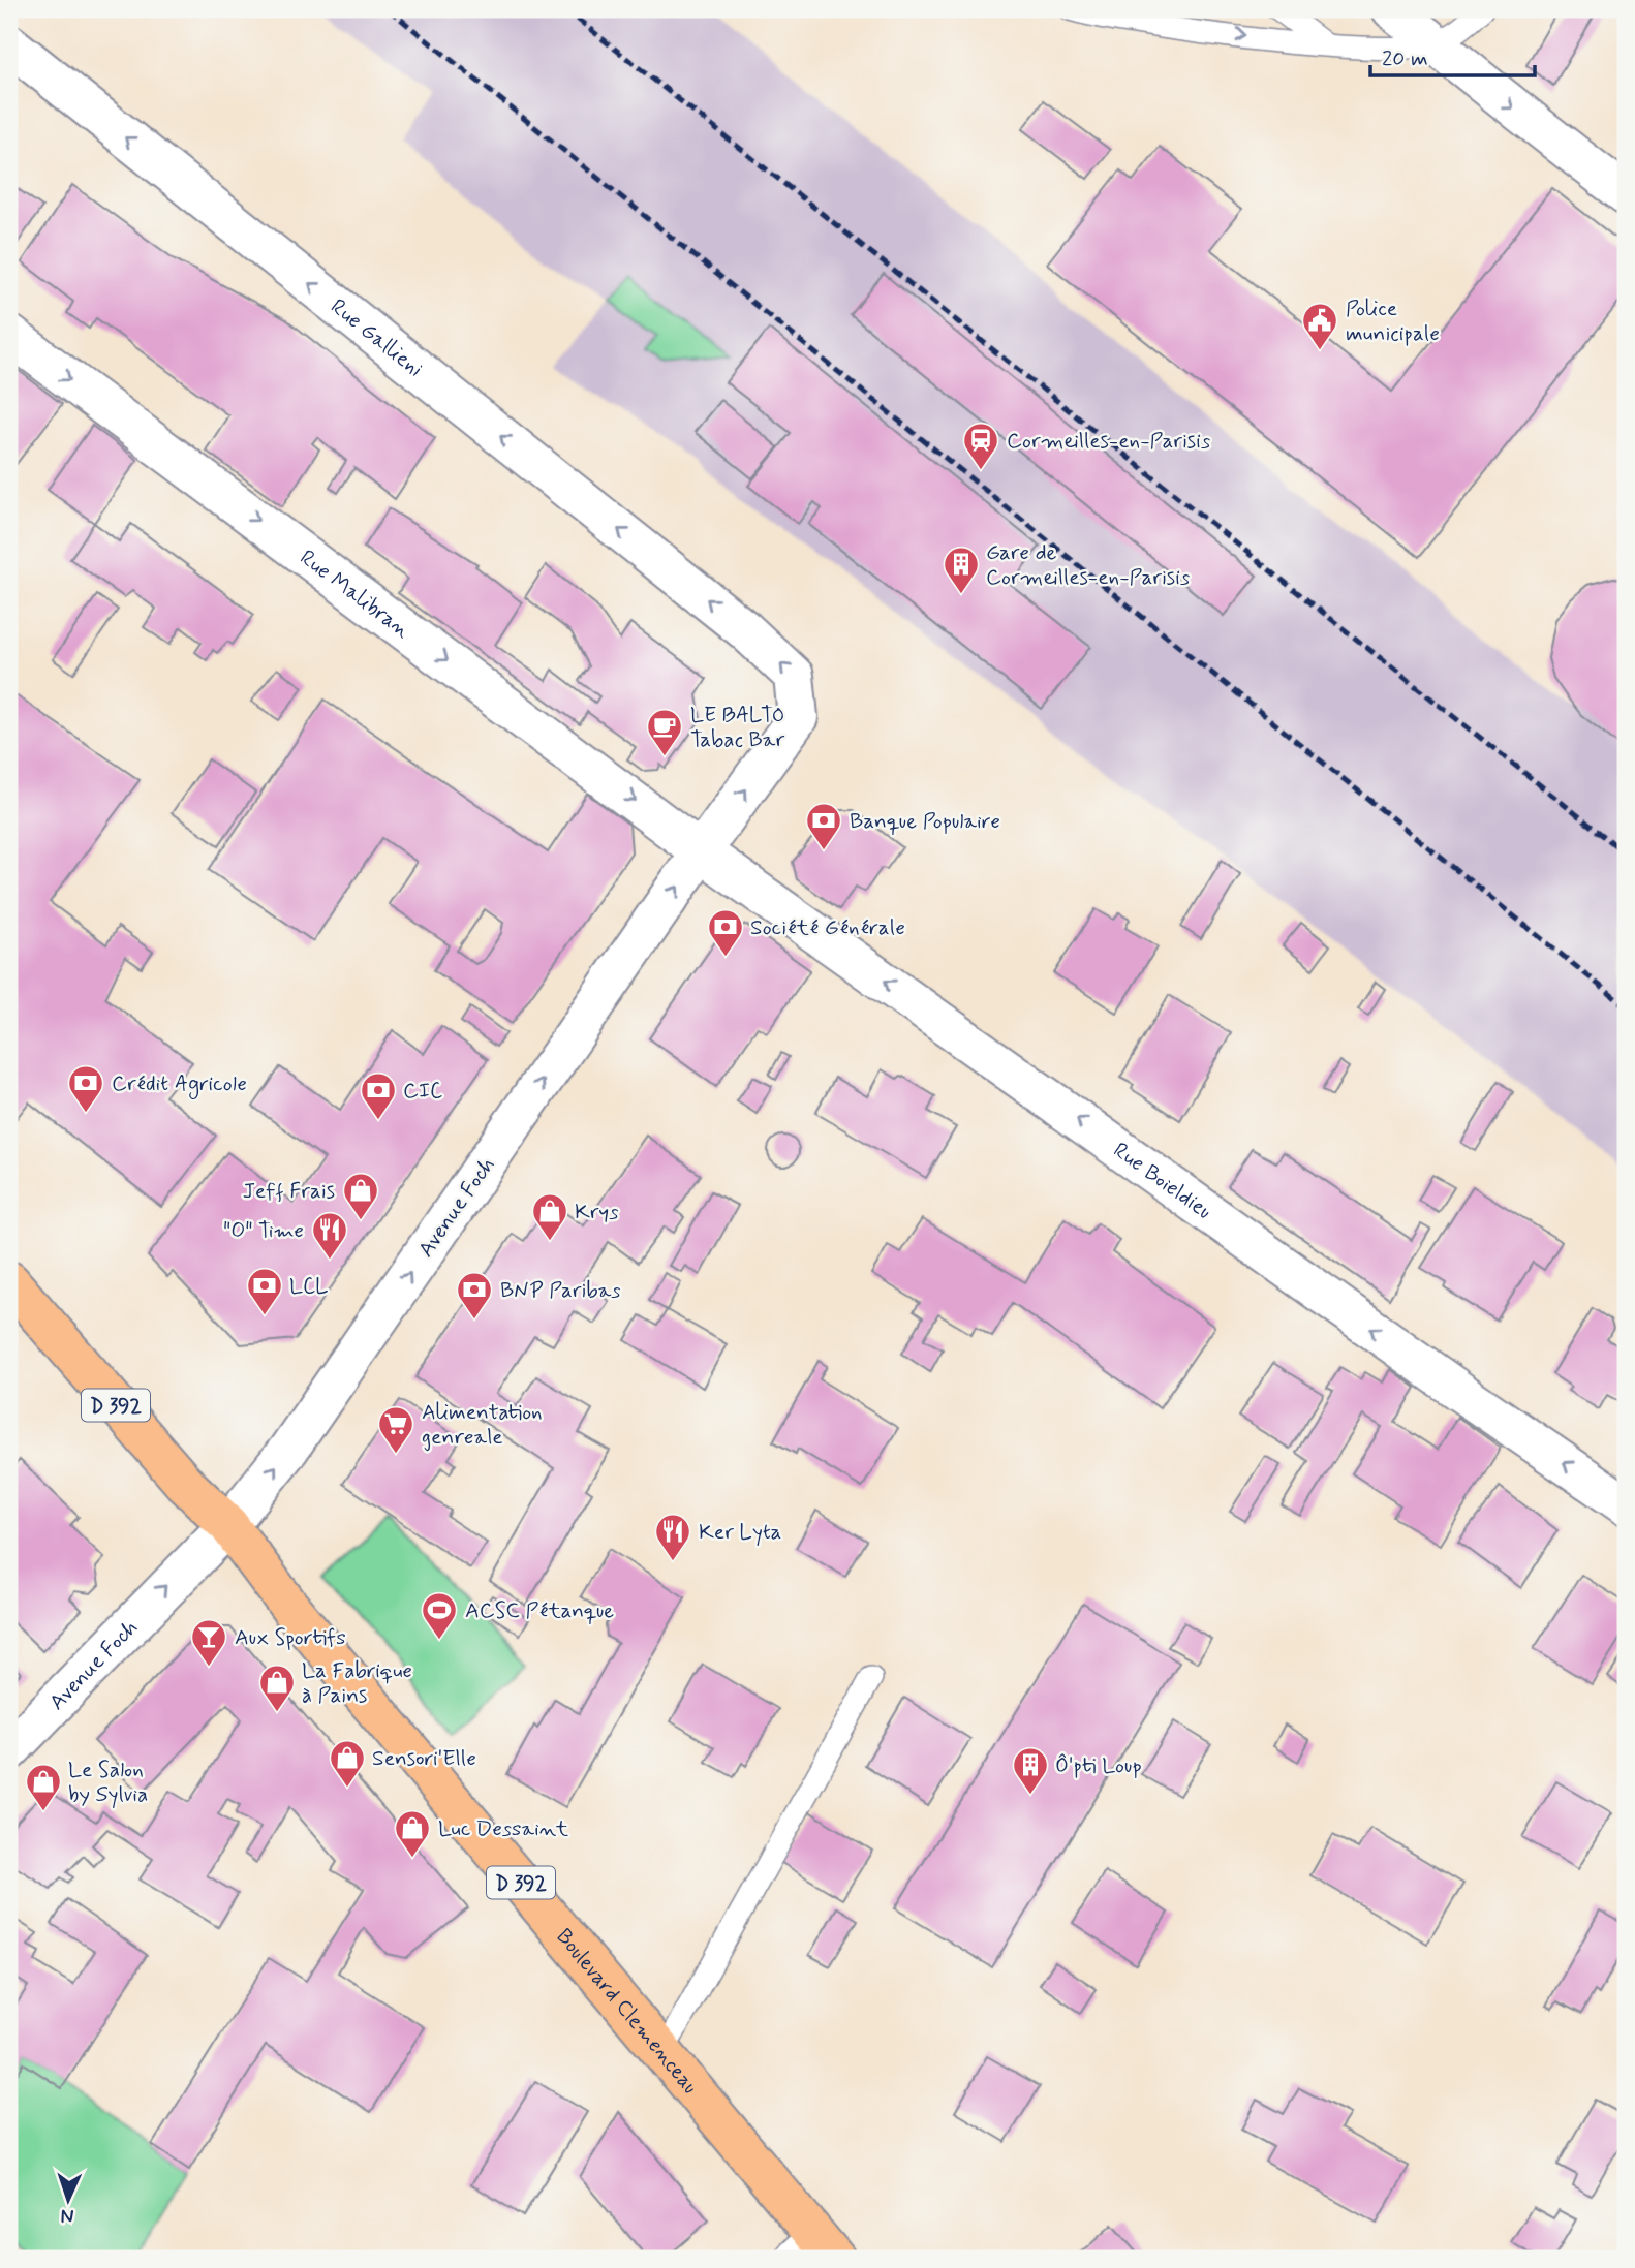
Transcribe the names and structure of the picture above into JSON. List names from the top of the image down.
{
  "streets": {
    "main road": ["D 392", "Boulevard Clemenceau"],
    "street": [
      "Rue Gallieni",
      "Rue Malibran",
      "Rue Boieldieu",
      "Avenue Foch"
    ]
  },
  "crossings": [
    ["Rue Gallieni", "Avenue Foch"],
    ["Rue Malibran", "Rue Boieldieu"],
    ["Rue Malibran", "Avenue Foch"],
    ["Rue Boieldieu", "Avenue Foch"],
    ["Avenue Foch", "D 392"],
    ["Avenue Foch", "Boulevard Clemenceau"],
    ["D 392", "Boulevard Clemenceau"]
  ],
  "one_way": [
    "Rue Gallieni",
    "Rue Malibran",
    "Rue Boieldieu",
    "Avenue Foch"
  ],
  "places": {
    "public building": ["Police municipale"],
    "station": ["Cormeilles-en-Parisis"],
    "building": ["Gare de Cormeilles-en-Parisis", "Ô'pti Loup"],
    "cafe": ["LE BALTO Tabac Bar"],
    "bank": [
      "Banque Populaire",
      "Société Générale",
      "Crédit Agricole",
      "CIC",
      "LCL",
      "BNP Paribas"
    ],
    "shop": [
      "Jeff Frais",
      "Krys",
      "La Fabrique à Pains",
      "Sensori'Elle",
      "Le Salon by Sylvia",
      "Luc Dessaint"
    ],
    "restaurant": ["\"O\" Time", "Ker Lyta"],
    "supermarket": ["Alimentation genreale"],
    "sports": ["ACSC Pétanque"],
    "bar": ["Aux Sportifs"]
  },
  "scale_bar": "20 m",
  "north": "bottom"
}
